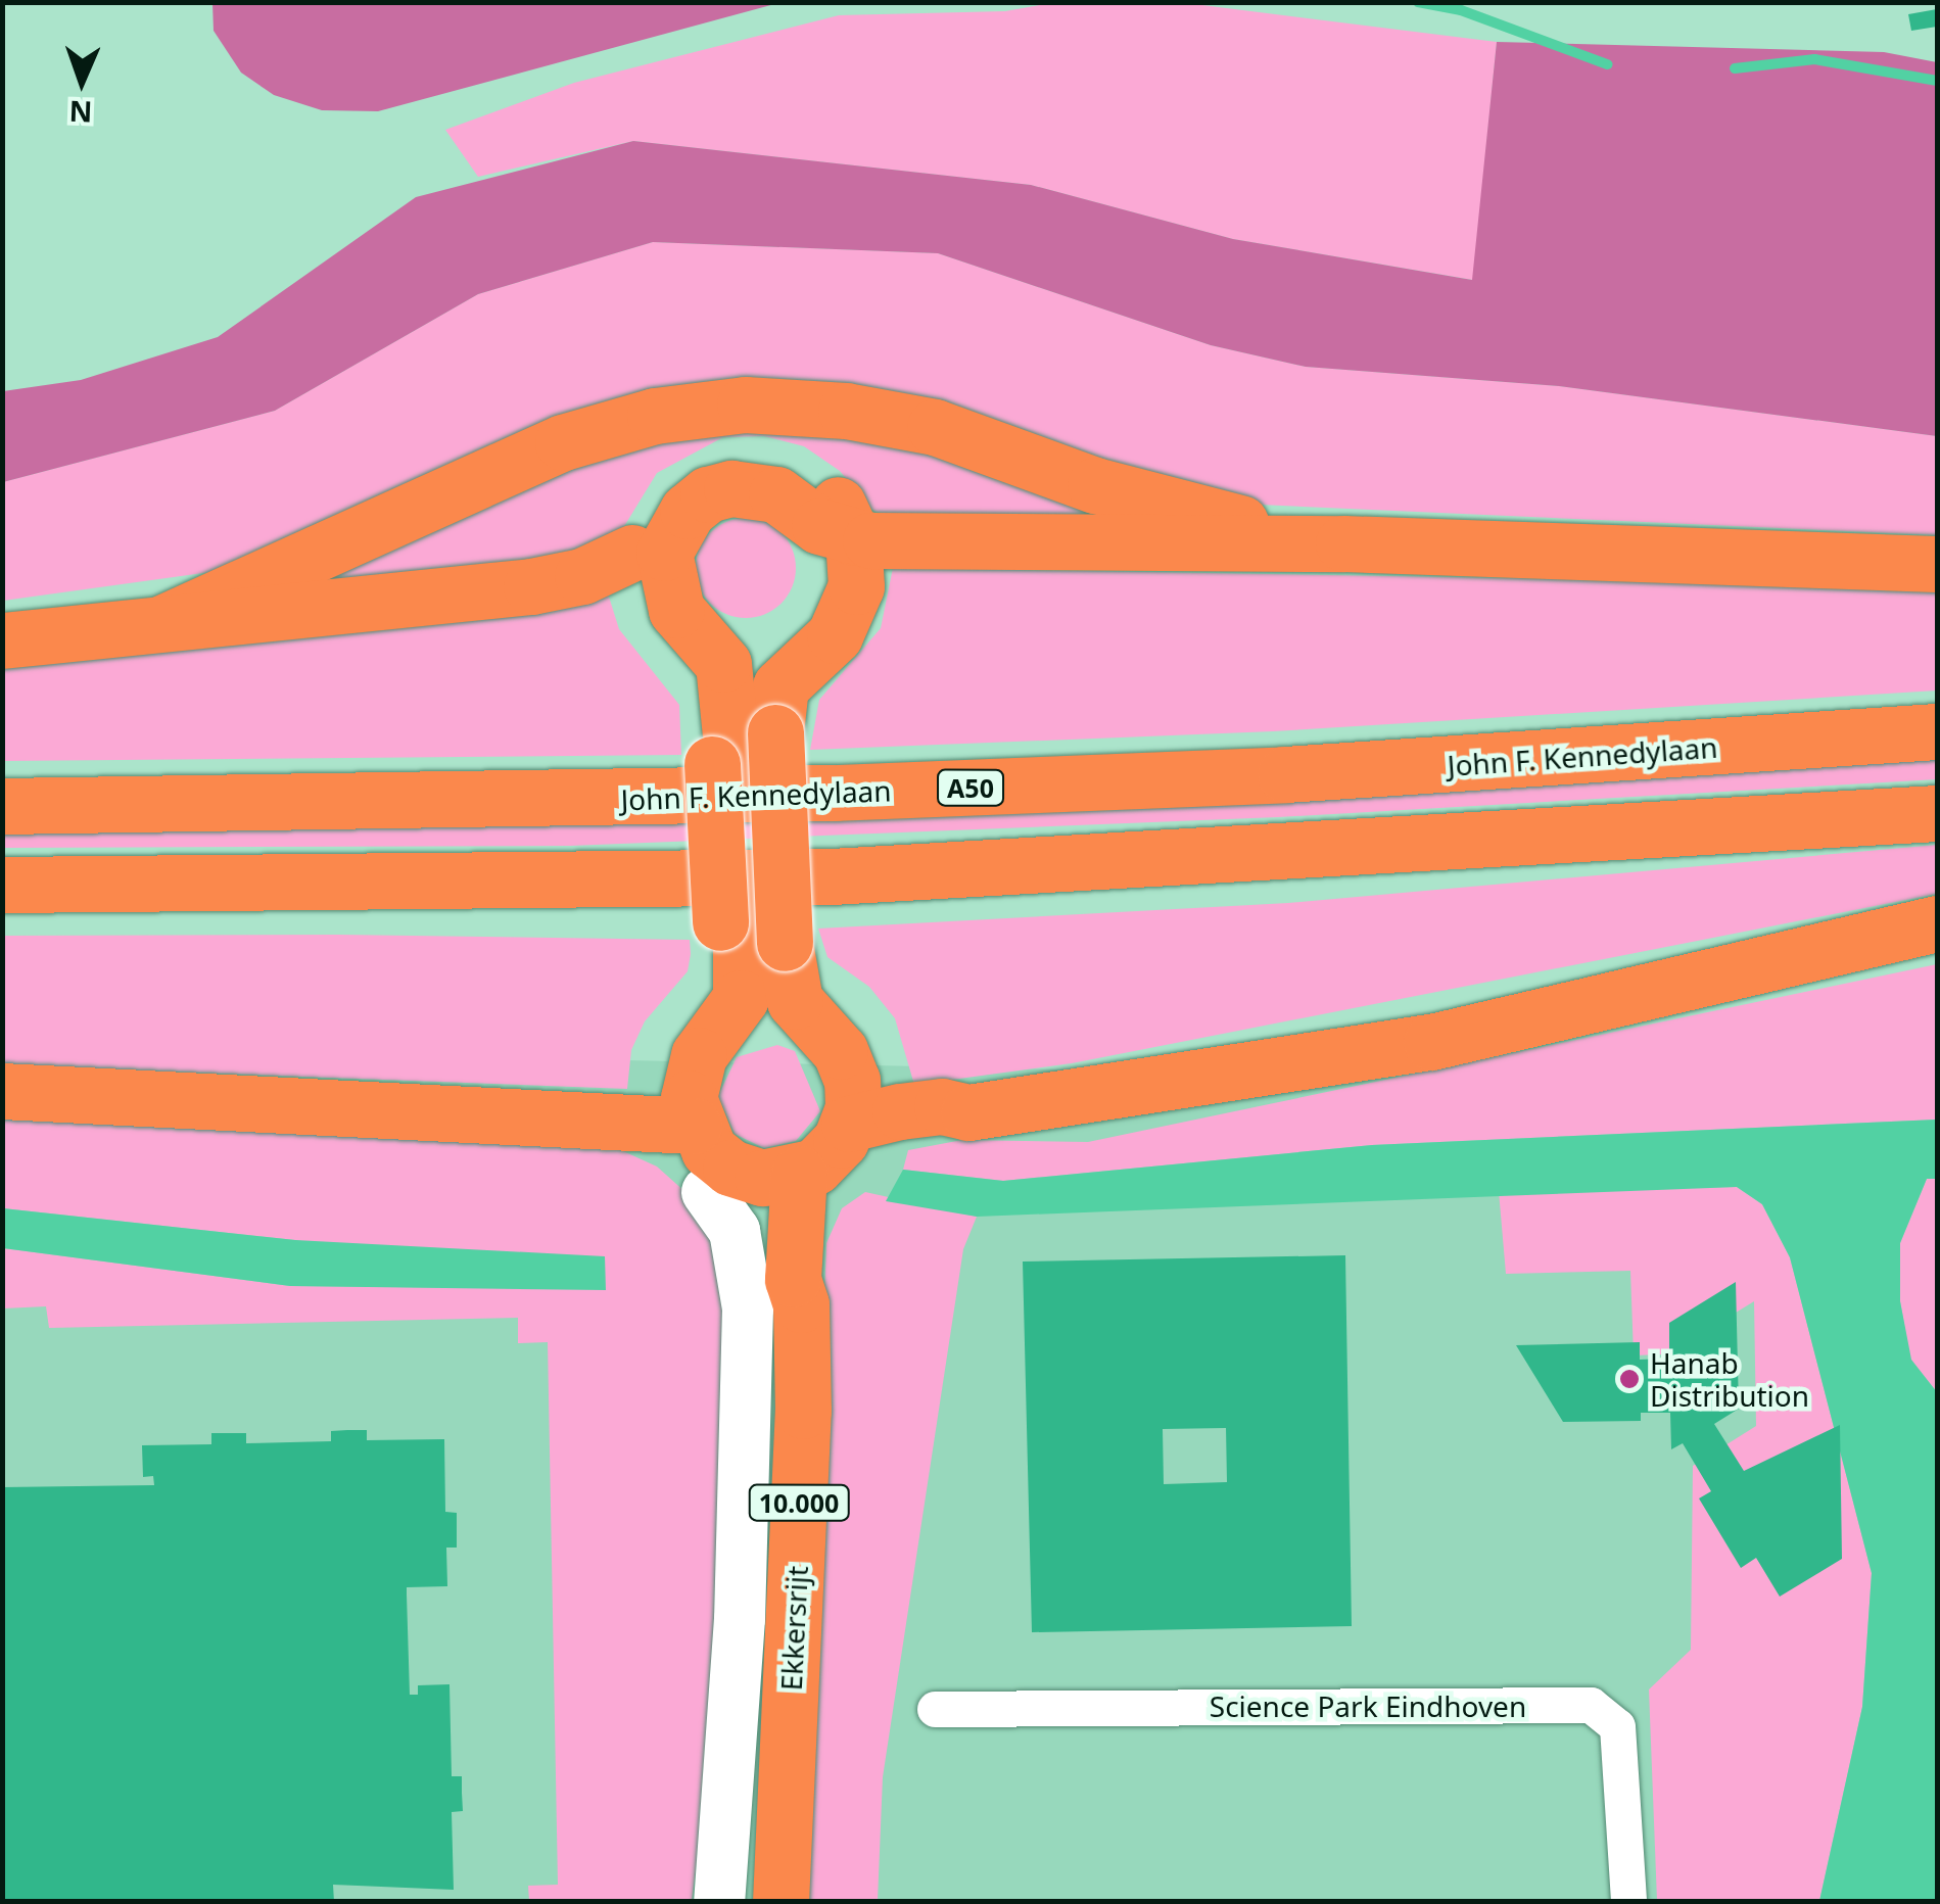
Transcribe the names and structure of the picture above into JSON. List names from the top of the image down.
{
  "streets": {
    "highway": [
      "John F. Kennedylaan",
      "A50",
      "10.000",
      "Ekkersrijt"
    ],
    "street": ["Science Park Eindhoven"]
  },
  "places": ["Hanab Distribution"],
  "north": "bottom"
}
